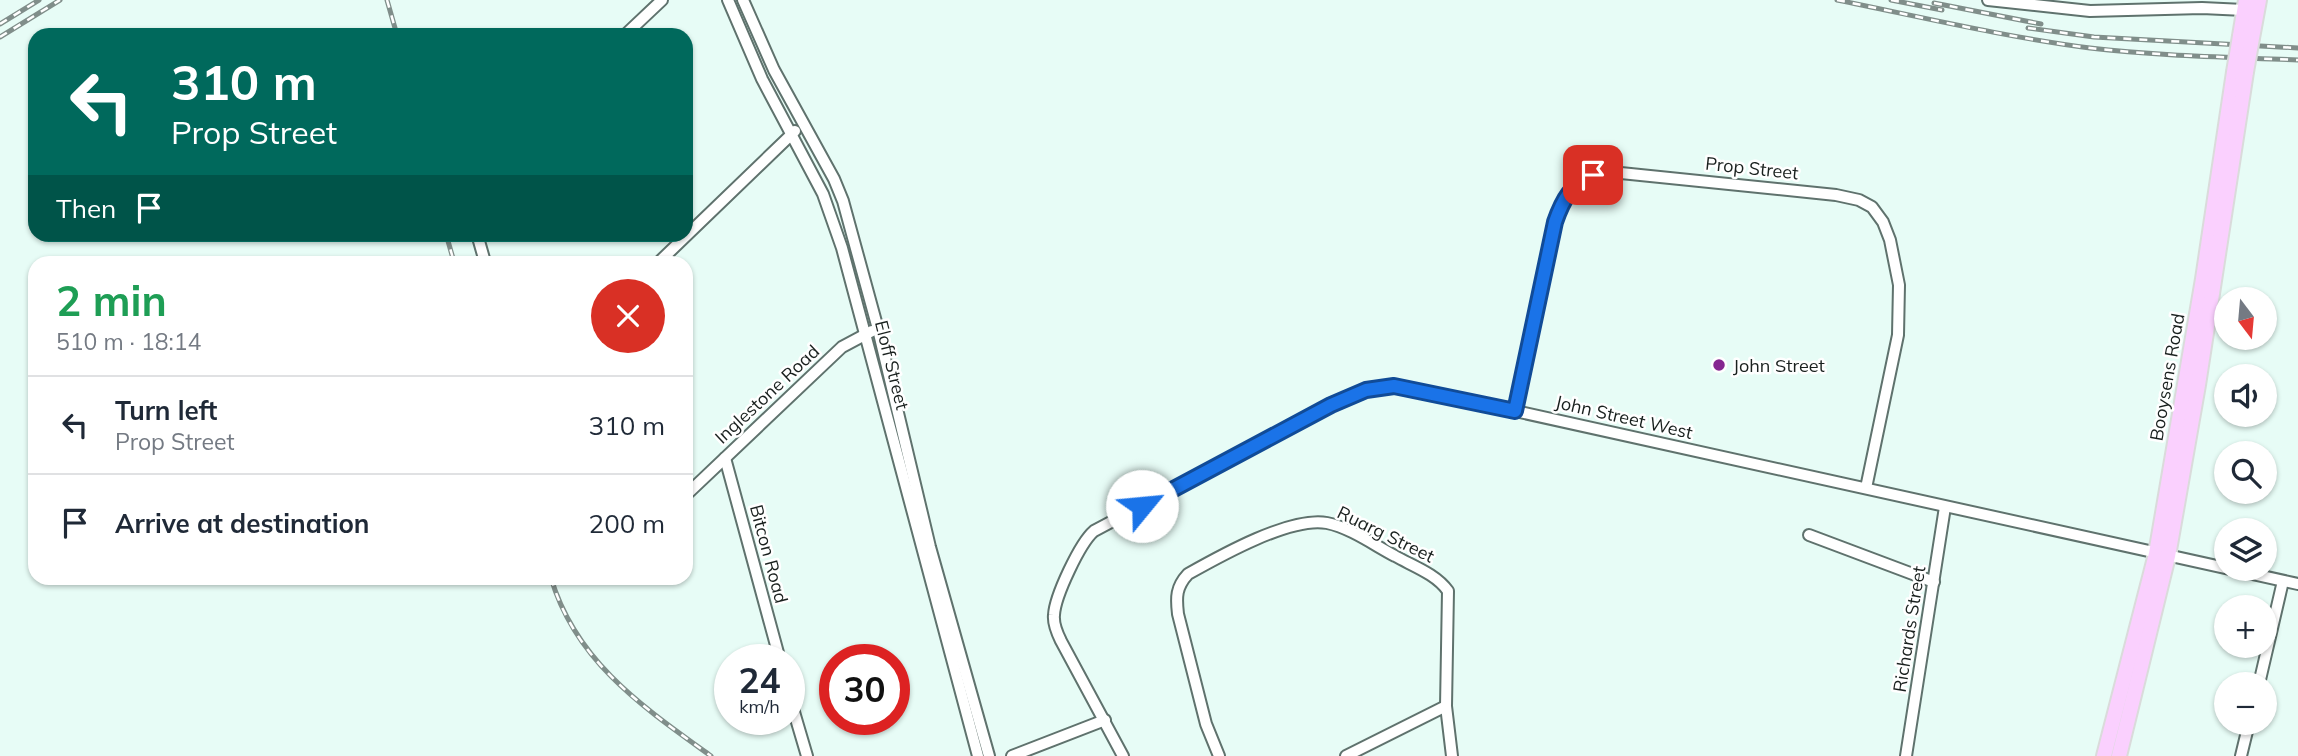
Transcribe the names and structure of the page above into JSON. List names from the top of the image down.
{
  "streets": {
    "main road": ["Booysens Road"],
    "street": [
      "Prop Street",
      "Eloff Street",
      "Inglestone Road",
      "John Street West",
      "Ruarg Street",
      "Bitcon Road",
      "Richards Street"
    ]
  },
  "crossings": [
    ["Prop Street", "John Street West"],
    ["Eloff Street", "Inglestone Road"],
    ["Booysens Road", "John Street West"],
    ["Inglestone Road", "Bitcon Road"],
    ["John Street West", "Richards Street"]
  ],
  "places": ["John Street"],
  "north": "bottom",
  "page": {
    "turn": ["310 m", "Prop Street"],
    "then": "Then",
    "heading": ["2 min", "510 m · 18:14"],
    "map_buttons": ["+", "−"],
    "list": [
      {
        "name": "Turn left",
        "note": "Prop Street",
        "value": "310 m"
      },
      {
        "name": "Arrive at destination",
        "value": "200 m"
      }
    ],
    "speed": "24 km/h",
    "limit": "30"
  }
}
